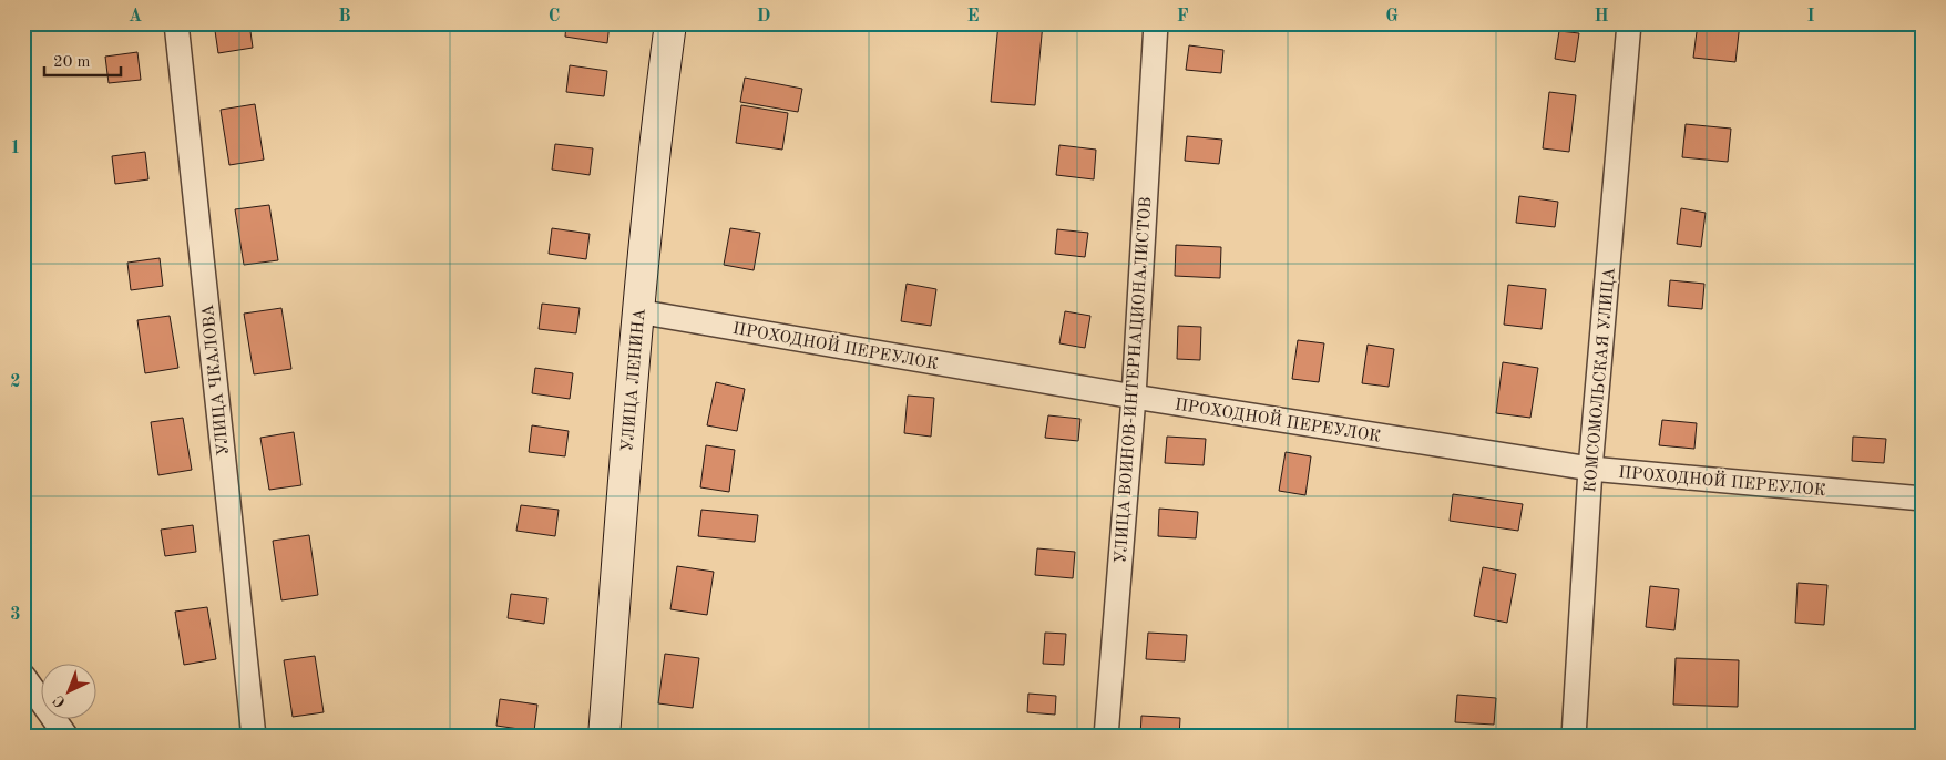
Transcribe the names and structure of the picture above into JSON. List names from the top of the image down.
{
  "streets": {
    "main road": ["УЛИЦА ЛЕНИНА"],
    "street": [
      "ПРОХОДНОЙ ПЕРЕУЛОК",
      "УЛИЦА ЧКАЛОВА",
      "УЛИЦА ВОИНОВ-ИНТЕРНАЦИОНАЛИСТОВ",
      "КОМСОМОЛЬСКАЯ УЛИЦА"
    ]
  },
  "crossings": [
    ["ПРОХОДНОЙ ПЕРЕУЛОК", "УЛИЦА ЛЕНИНА"],
    ["ПРОХОДНОЙ ПЕРЕУЛОК", "УЛИЦА ВОИНОВ-ИНТЕРНАЦИОНАЛИСТОВ"],
    ["ПРОХОДНОЙ ПЕРЕУЛОК", "КОМСОМОЛЬСКАЯ УЛИЦА"]
  ],
  "scale_bar": "20 m",
  "north": "bottom left",
  "grid": {
    "columns": [
      "A",
      "B",
      "C",
      "D",
      "E",
      "F",
      "G",
      "H",
      "I"
    ],
    "rows": ["1", "2", "3"]
  }
}
